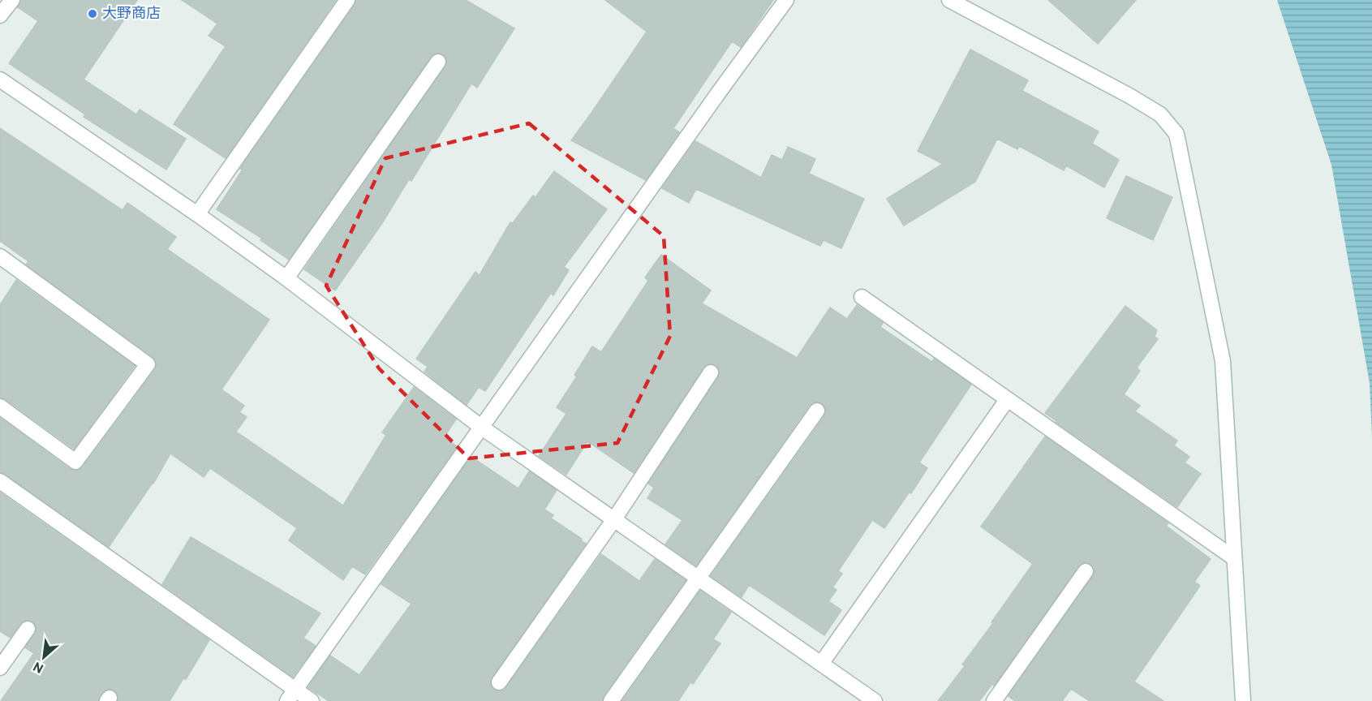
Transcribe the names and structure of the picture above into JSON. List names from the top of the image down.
{
  "places": ["大野商店"],
  "north": "bottom left"
}
